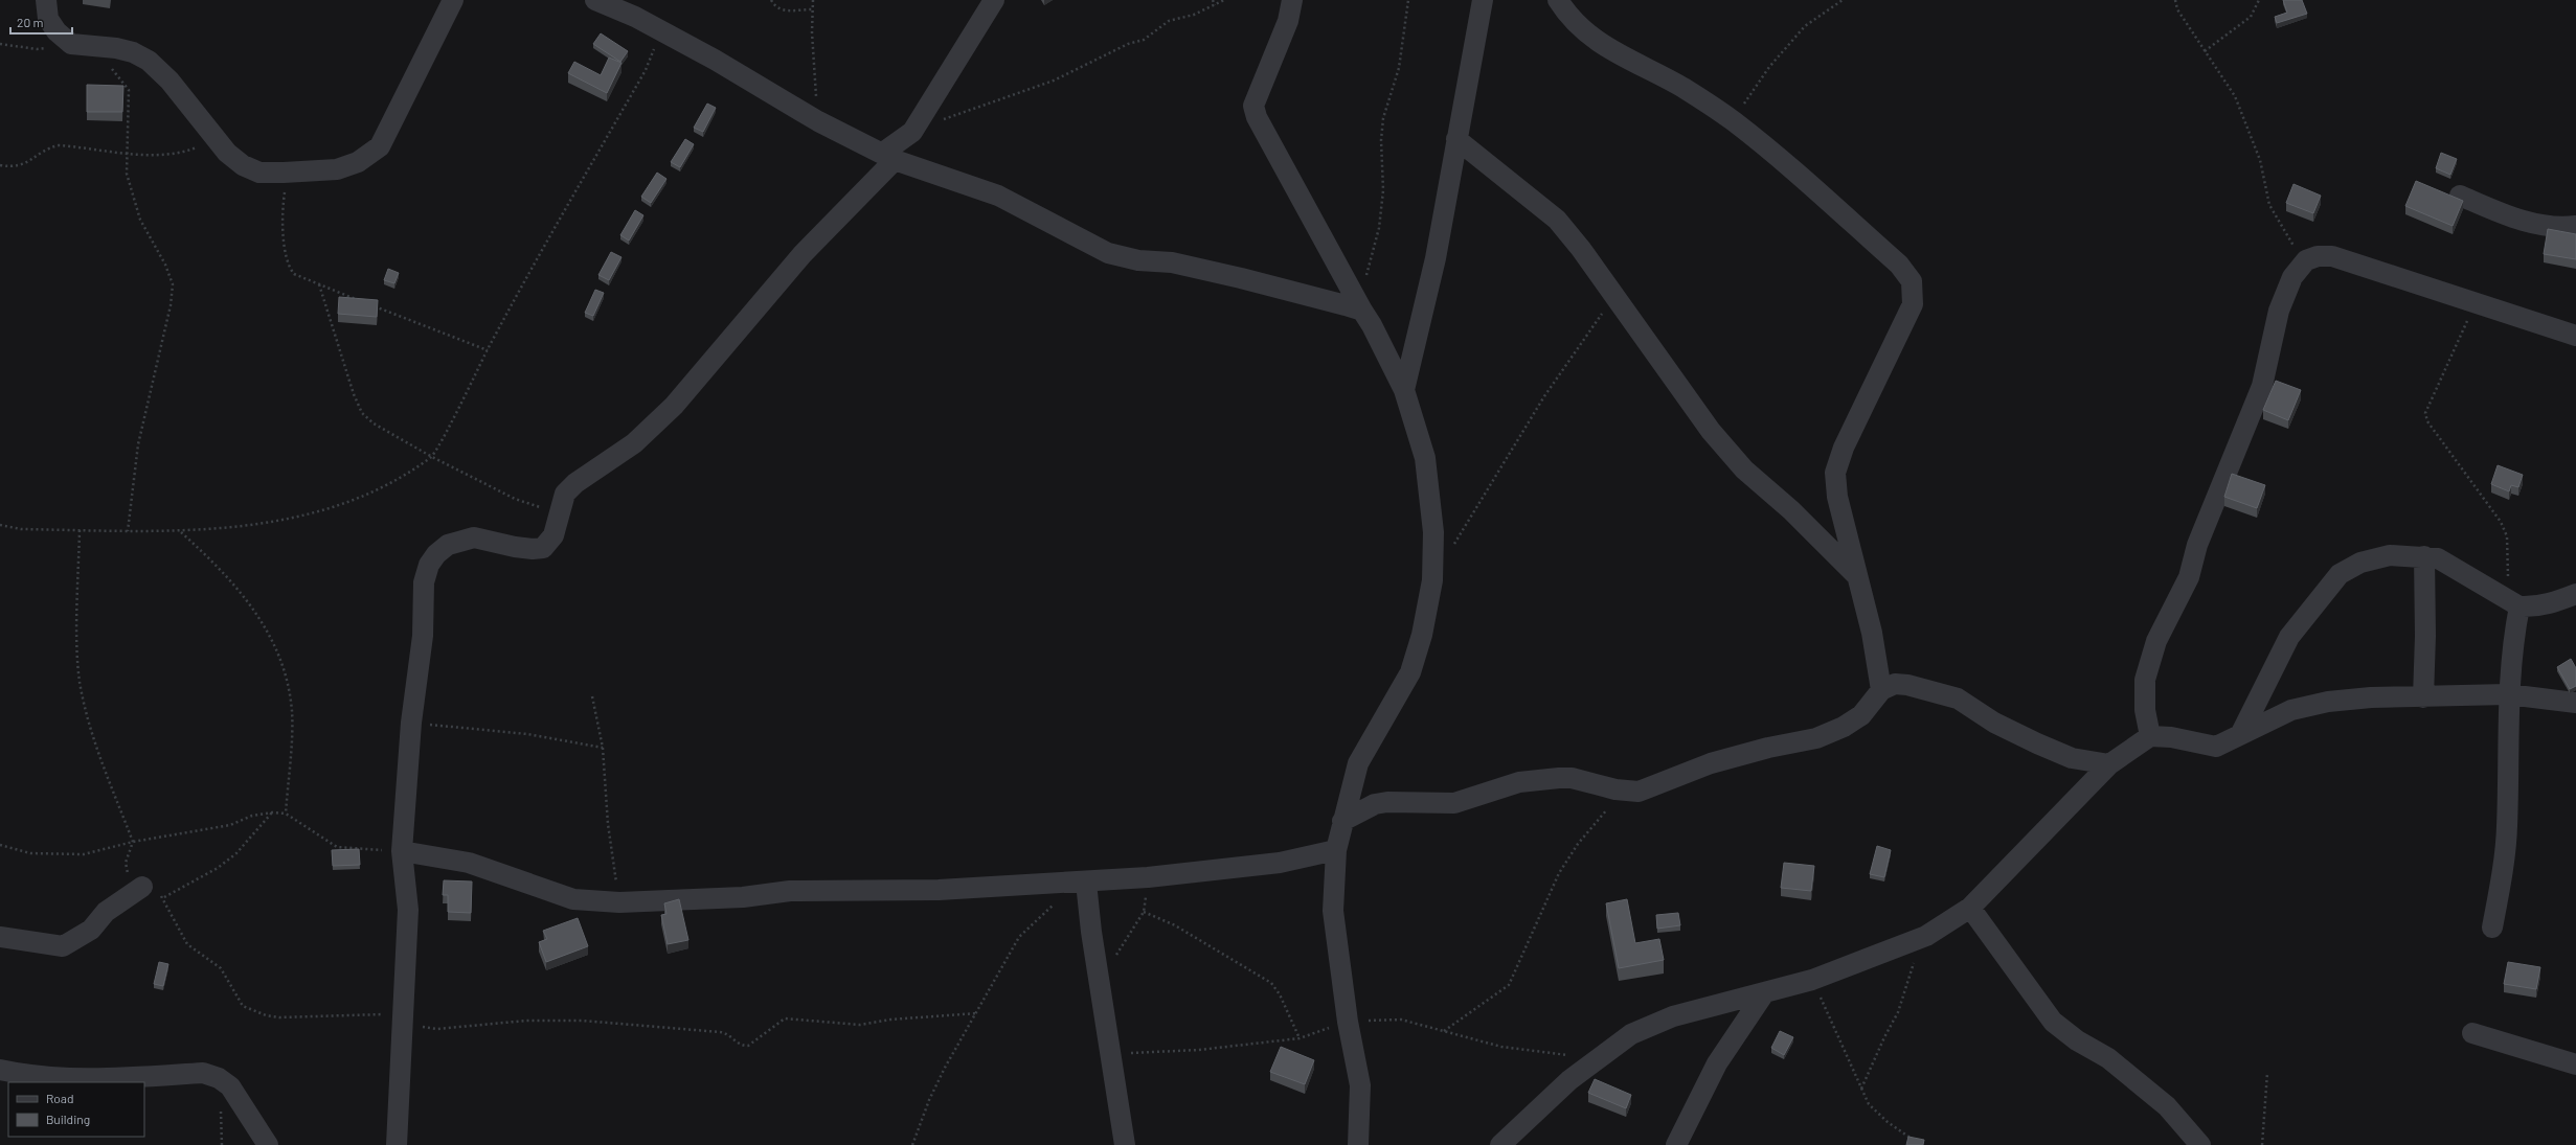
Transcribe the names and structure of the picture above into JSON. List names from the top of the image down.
{
  "legend": ["Road", "Building"],
  "scale_bar": "20 m"
}
